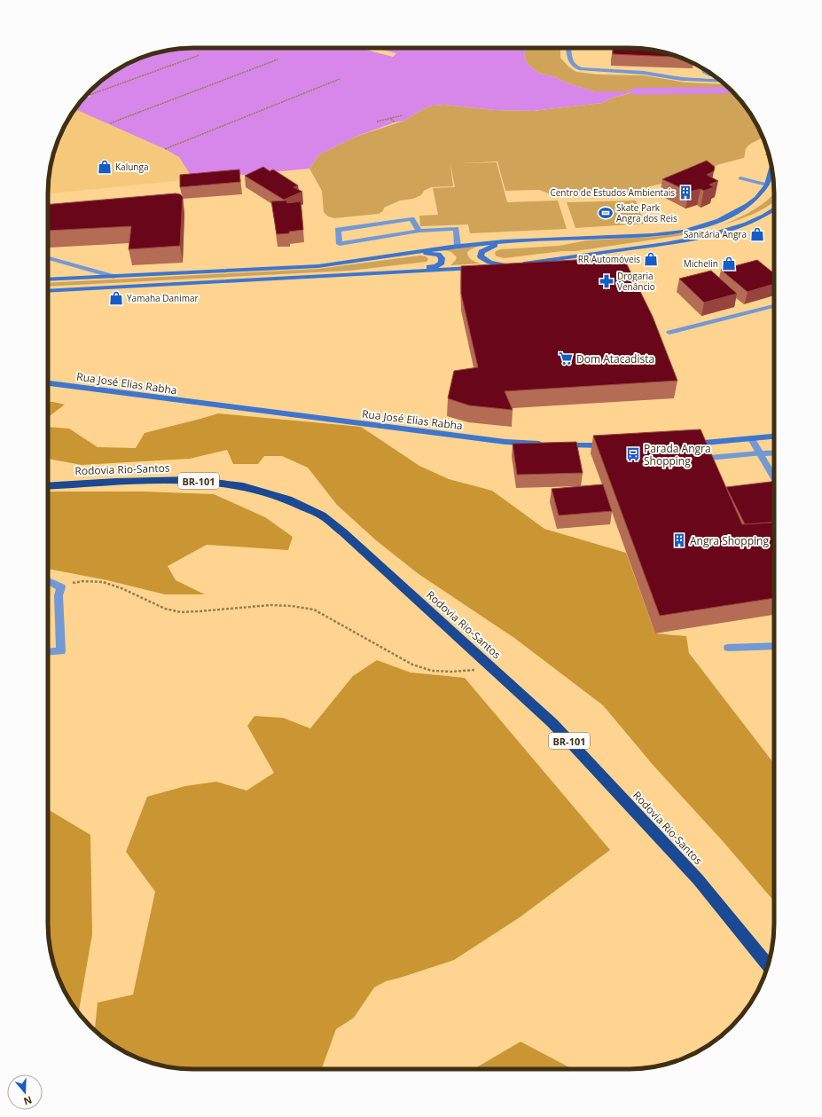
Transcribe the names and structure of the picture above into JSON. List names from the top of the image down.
{
  "streets": {
    "highway": ["Rodovia Rio-Santos", "BR-101"],
    "main road": ["Rua José Elias Rabha"]
  },
  "places": {
    "shop": [
      "Kalunga",
      "Sanitária Angra",
      "RR Automóveis",
      "Michelin",
      "Yamaha Danimar"
    ],
    "building": ["Centro de Estudos Ambientais", "Angra Shopping"],
    "sports": ["Skate Park Angra dos Reis"],
    "pharmacy": ["Drogaria Venâncio"],
    "supermarket": ["Dom Atacadista"],
    "bus stop": ["Parada Angra Shopping"]
  },
  "north": "bottom"
}
